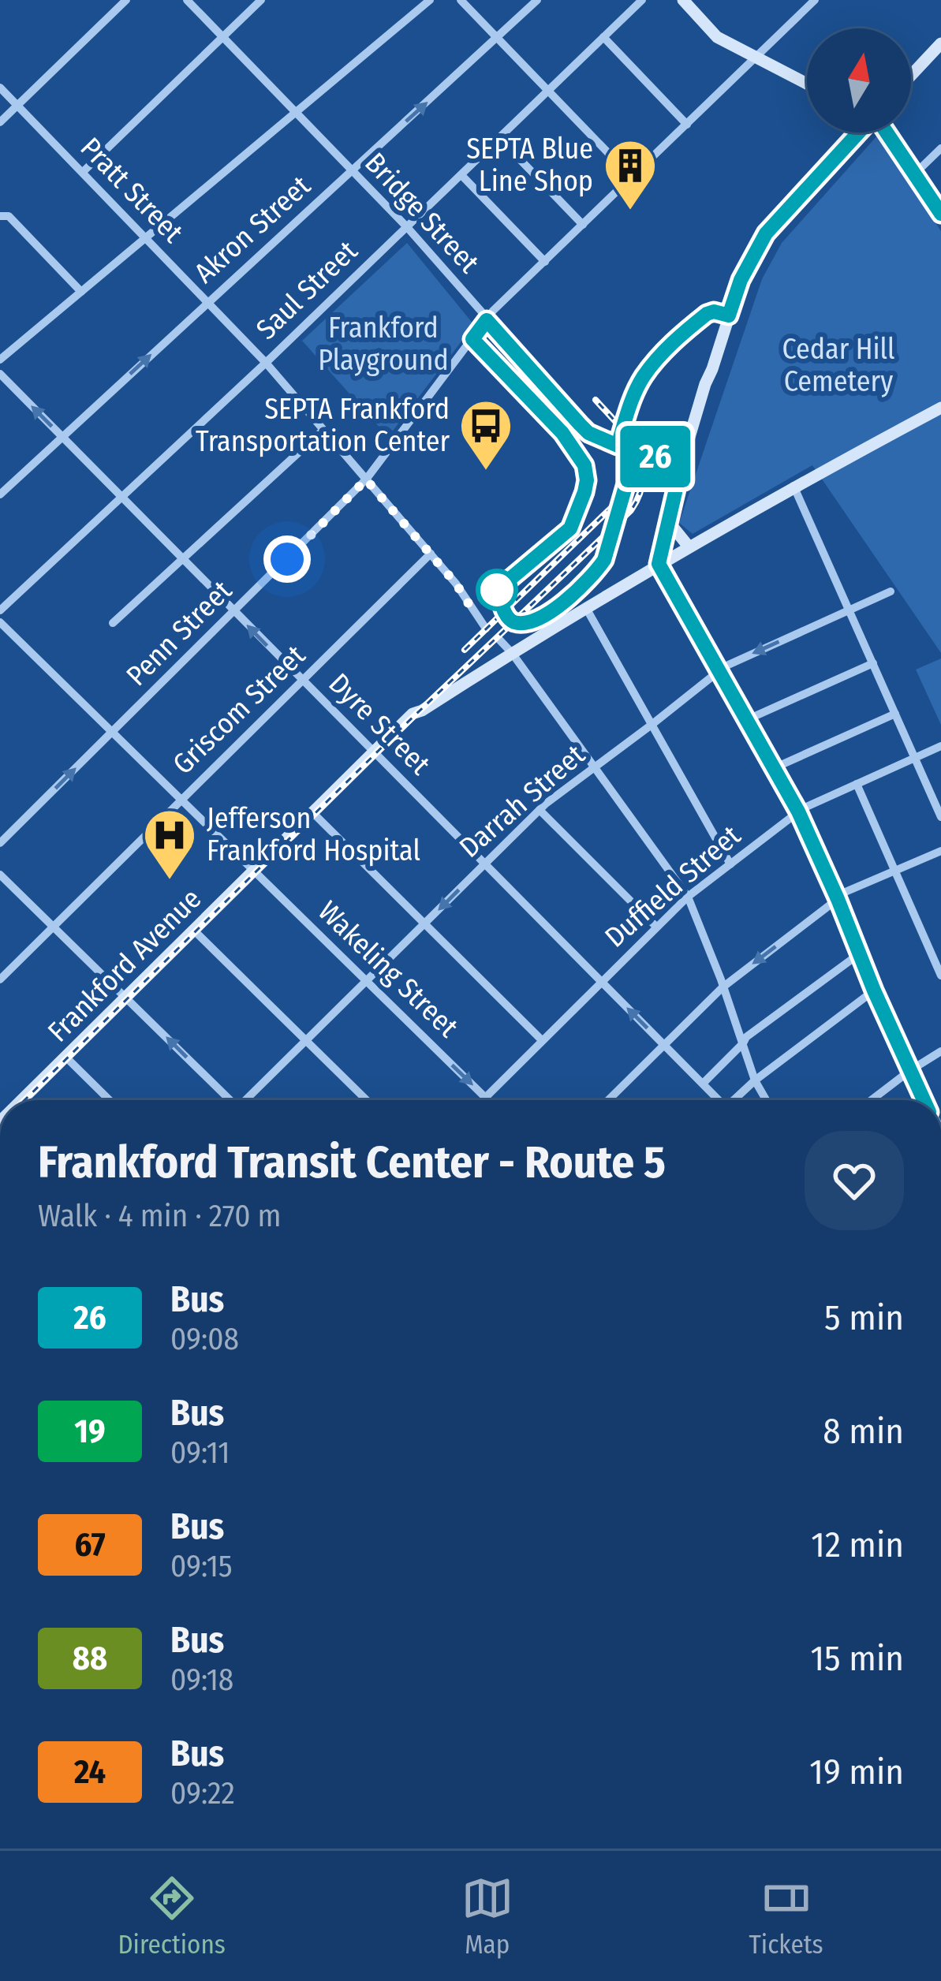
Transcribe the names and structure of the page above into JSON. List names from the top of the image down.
{
  "streets": {
    "main road": ["Frankford Avenue"],
    "street": [
      "Pratt Street",
      "Bridge Street",
      "Akron Street",
      "Saul Street",
      "Penn Street",
      "Griscom Street",
      "Dyre Street",
      "Darrah Street",
      "Duffield Street",
      "Wakeling Street"
    ]
  },
  "crossings": [
    ["Pratt Street", "Akron Street"],
    ["Pratt Street", "Saul Street"],
    ["Pratt Street", "Penn Street"],
    ["Pratt Street", "Griscom Street"],
    ["Bridge Street", "Akron Street"],
    ["Bridge Street", "Saul Street"],
    ["Bridge Street", "Penn Street"],
    ["Akron Street", "Dyre Street"],
    ["Saul Street", "Dyre Street"],
    ["Penn Street", "Dyre Street"],
    ["Penn Street", "Wakeling Street"],
    ["Griscom Street", "Dyre Street"],
    ["Griscom Street", "Wakeling Street"],
    ["Dyre Street", "Darrah Street"],
    ["Dyre Street", "Duffield Street"],
    ["Dyre Street", "Frankford Avenue"],
    ["Darrah Street", "Wakeling Street"],
    ["Duffield Street", "Wakeling Street"],
    ["Frankford Avenue", "Wakeling Street"]
  ],
  "one_way": ["Akron Street"],
  "parks": ["Frankford Playground", "Cedar Hill Cemetery"],
  "places": {
    "building": ["SEPTA Blue Line Shop"],
    "bus stop": ["SEPTA Frankford Transportation Center"],
    "hospital": ["Jefferson Frankford Hospital"]
  },
  "lines": ["bus line 26"],
  "north": "top",
  "page": {
    "on_map": "26",
    "heading": ["Frankford Transit Center - Route 5", "Walk · 4 min · 270 m"],
    "list": [
      {
        "mark": "26",
        "name": "Bus",
        "note": "09:08",
        "value": "5 min"
      },
      {
        "mark": "19",
        "name": "Bus",
        "note": "09:11",
        "value": "8 min"
      },
      {
        "mark": "67",
        "name": "Bus",
        "note": "09:15",
        "value": "12 min"
      },
      {
        "mark": "88",
        "name": "Bus",
        "note": "09:18",
        "value": "15 min"
      },
      {
        "mark": "24",
        "name": "Bus",
        "note": "09:22",
        "value": "19 min"
      }
    ],
    "tabs": ["Directions", "Map", "Tickets"]
  }
}
